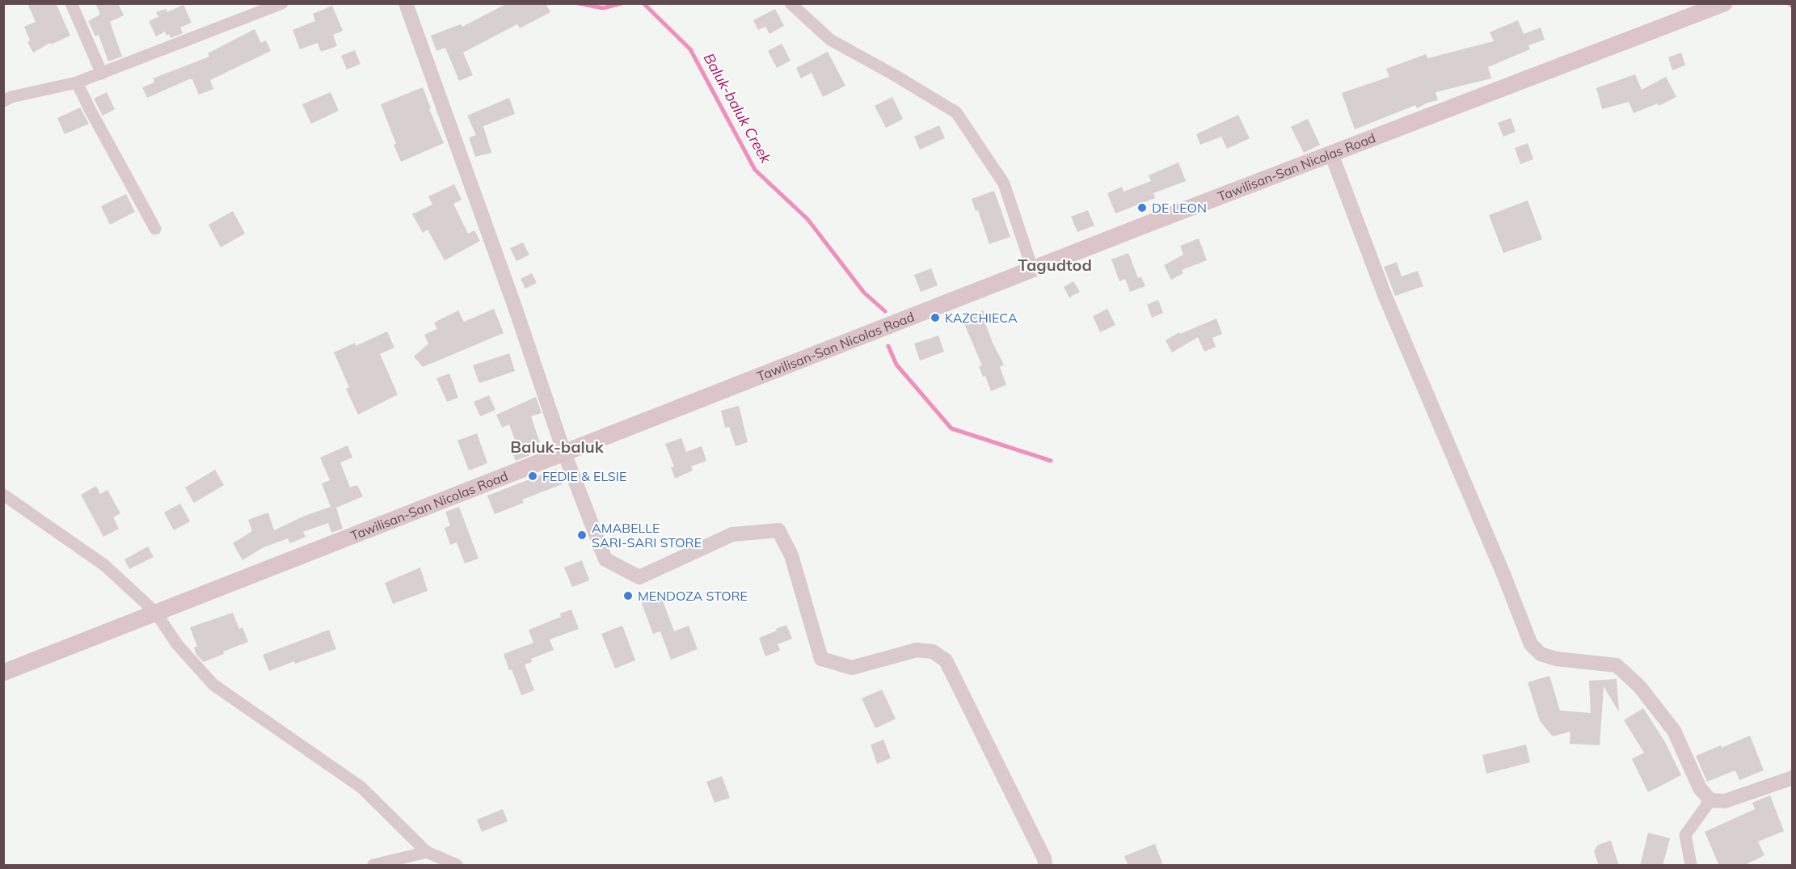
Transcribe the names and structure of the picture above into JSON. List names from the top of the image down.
{
  "streets": {
    "main road": ["Tawilisan-San Nicolas Road"]
  },
  "districts": ["Tagudtod", "Baluk-baluk"],
  "water": ["Baluk-baluk Creek"],
  "places": [
    "DE LEON",
    "KAZCHIECA",
    "FEDIE & ELSIE",
    "AMABELLE SARI-SARI STORE",
    "MENDOZA STORE"
  ]
}
